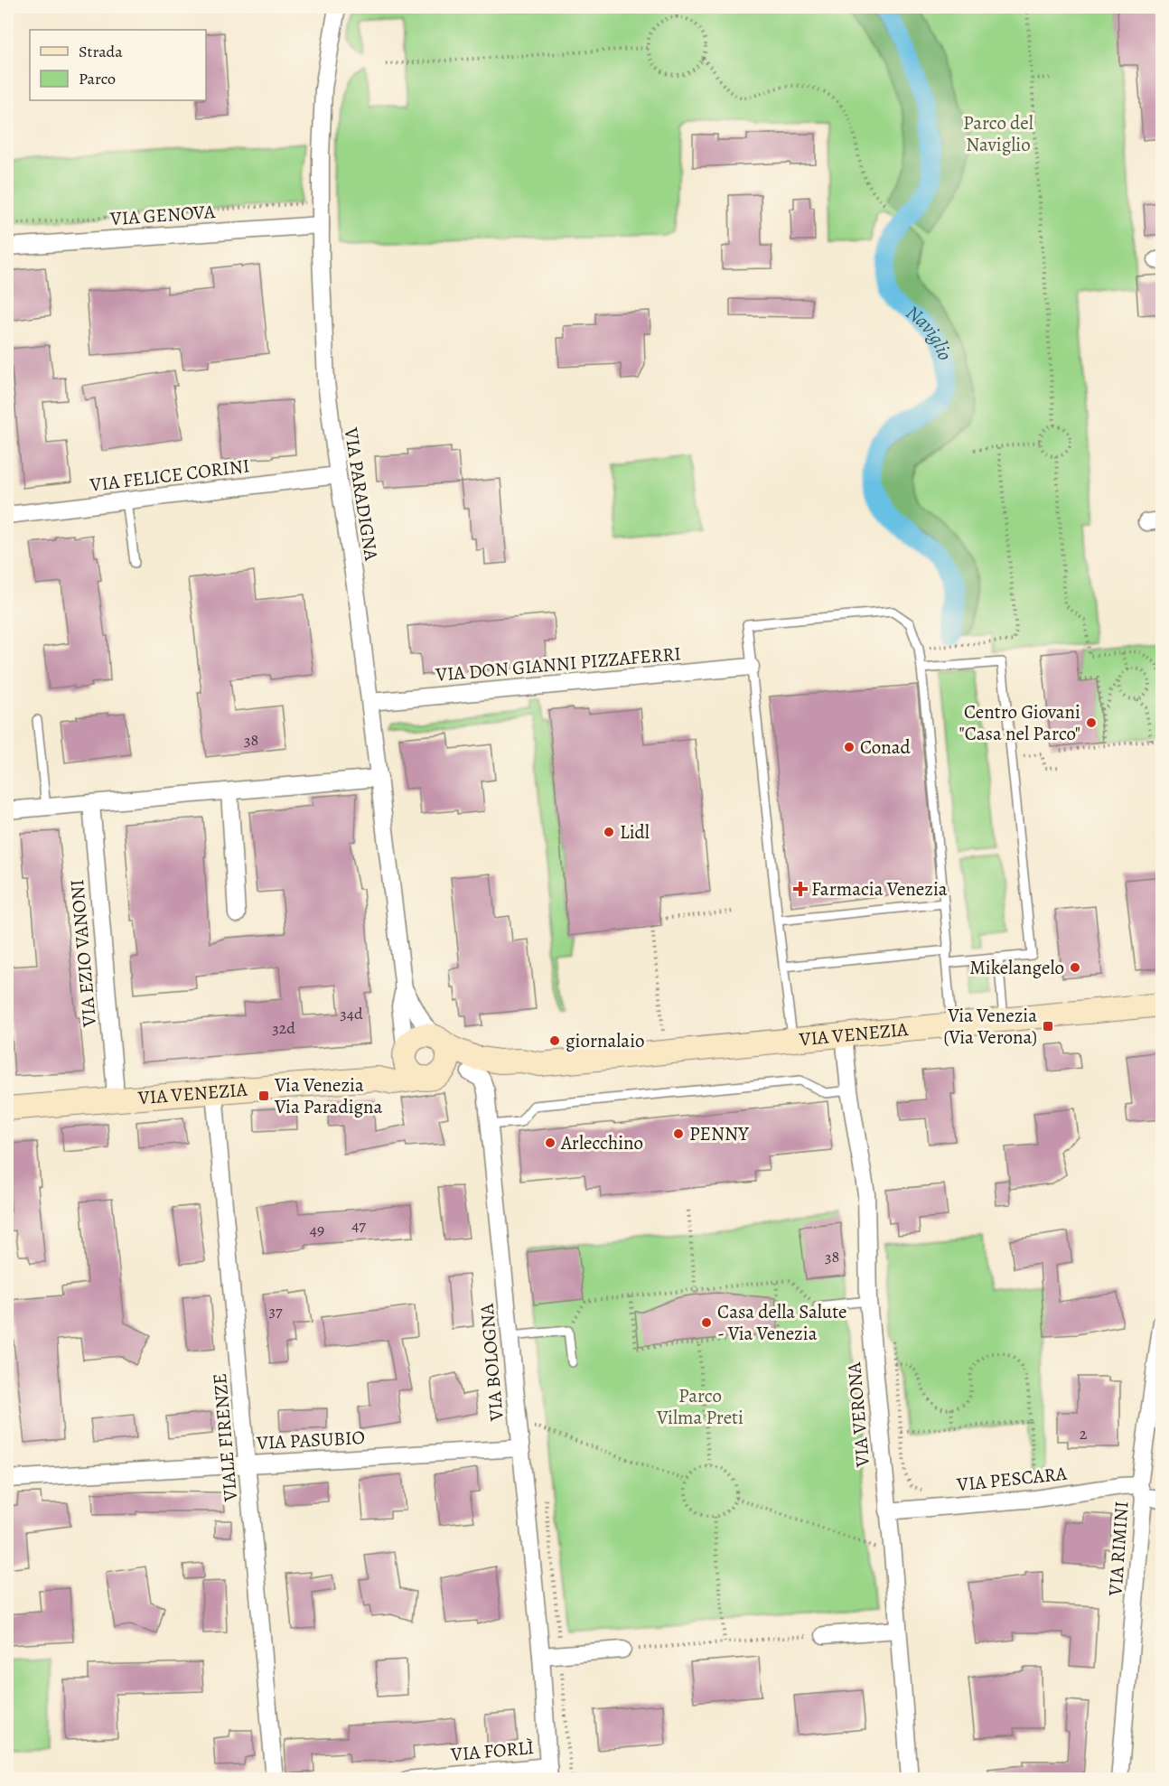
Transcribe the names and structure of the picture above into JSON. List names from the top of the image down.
{
  "streets": {
    "street": [
      "VIA GENOVA",
      "VIA FELICE CORINI",
      "VIA PARADIGNA",
      "VIA DON GIANNI PIZZAFERRI",
      "VIA EZIO VANONI",
      "VIA VENEZIA",
      "VIA BOLOGNA",
      "VIA VERONA",
      "VIALE FIRENZE",
      "VIA PASUBIO",
      "VIA PESCARA",
      "VIA RIMINI",
      "VIA FORLÌ"
    ]
  },
  "crossings": [
    ["VIA GENOVA", "VIA PARADIGNA"],
    ["VIA FELICE CORINI", "VIA PARADIGNA"],
    ["VIA PARADIGNA", "VIA DON GIANNI PIZZAFERRI"],
    ["VIA PARADIGNA", "VIA VENEZIA"],
    ["VIA EZIO VANONI", "VIA VENEZIA"],
    ["VIA VENEZIA", "VIA BOLOGNA"],
    ["VIA VENEZIA", "VIA VERONA"],
    ["VIA VENEZIA", "VIALE FIRENZE"],
    ["VIA BOLOGNA", "VIA PASUBIO"],
    ["VIA BOLOGNA", "VIA FORLÌ"],
    ["VIA VERONA", "VIA PESCARA"],
    ["VIALE FIRENZE", "VIA PASUBIO"],
    ["VIA PESCARA", "VIA RIMINI"]
  ],
  "water": ["Naviglio"],
  "parks": ["Parco del Naviglio", "Parco Vilma Preti"],
  "places": {
    "other": [
      "Centro Giovani \"Casa nel Parco\"",
      "Conad",
      "Lidl",
      "Mikelangelo",
      "giornalaio",
      "PENNY",
      "Arlecchino",
      "Casa della Salute - Via Venezia"
    ],
    "health": ["Farmacia Venezia"],
    "transit": ["Via Venezia (Via Verona)", "Via Venezia Via Paradigna"]
  },
  "house_numbers": [
    "38",
    "34d",
    "32d",
    "47",
    "49",
    "38",
    "37",
    "2"
  ],
  "legend": ["Strada", "Parco"]
}
